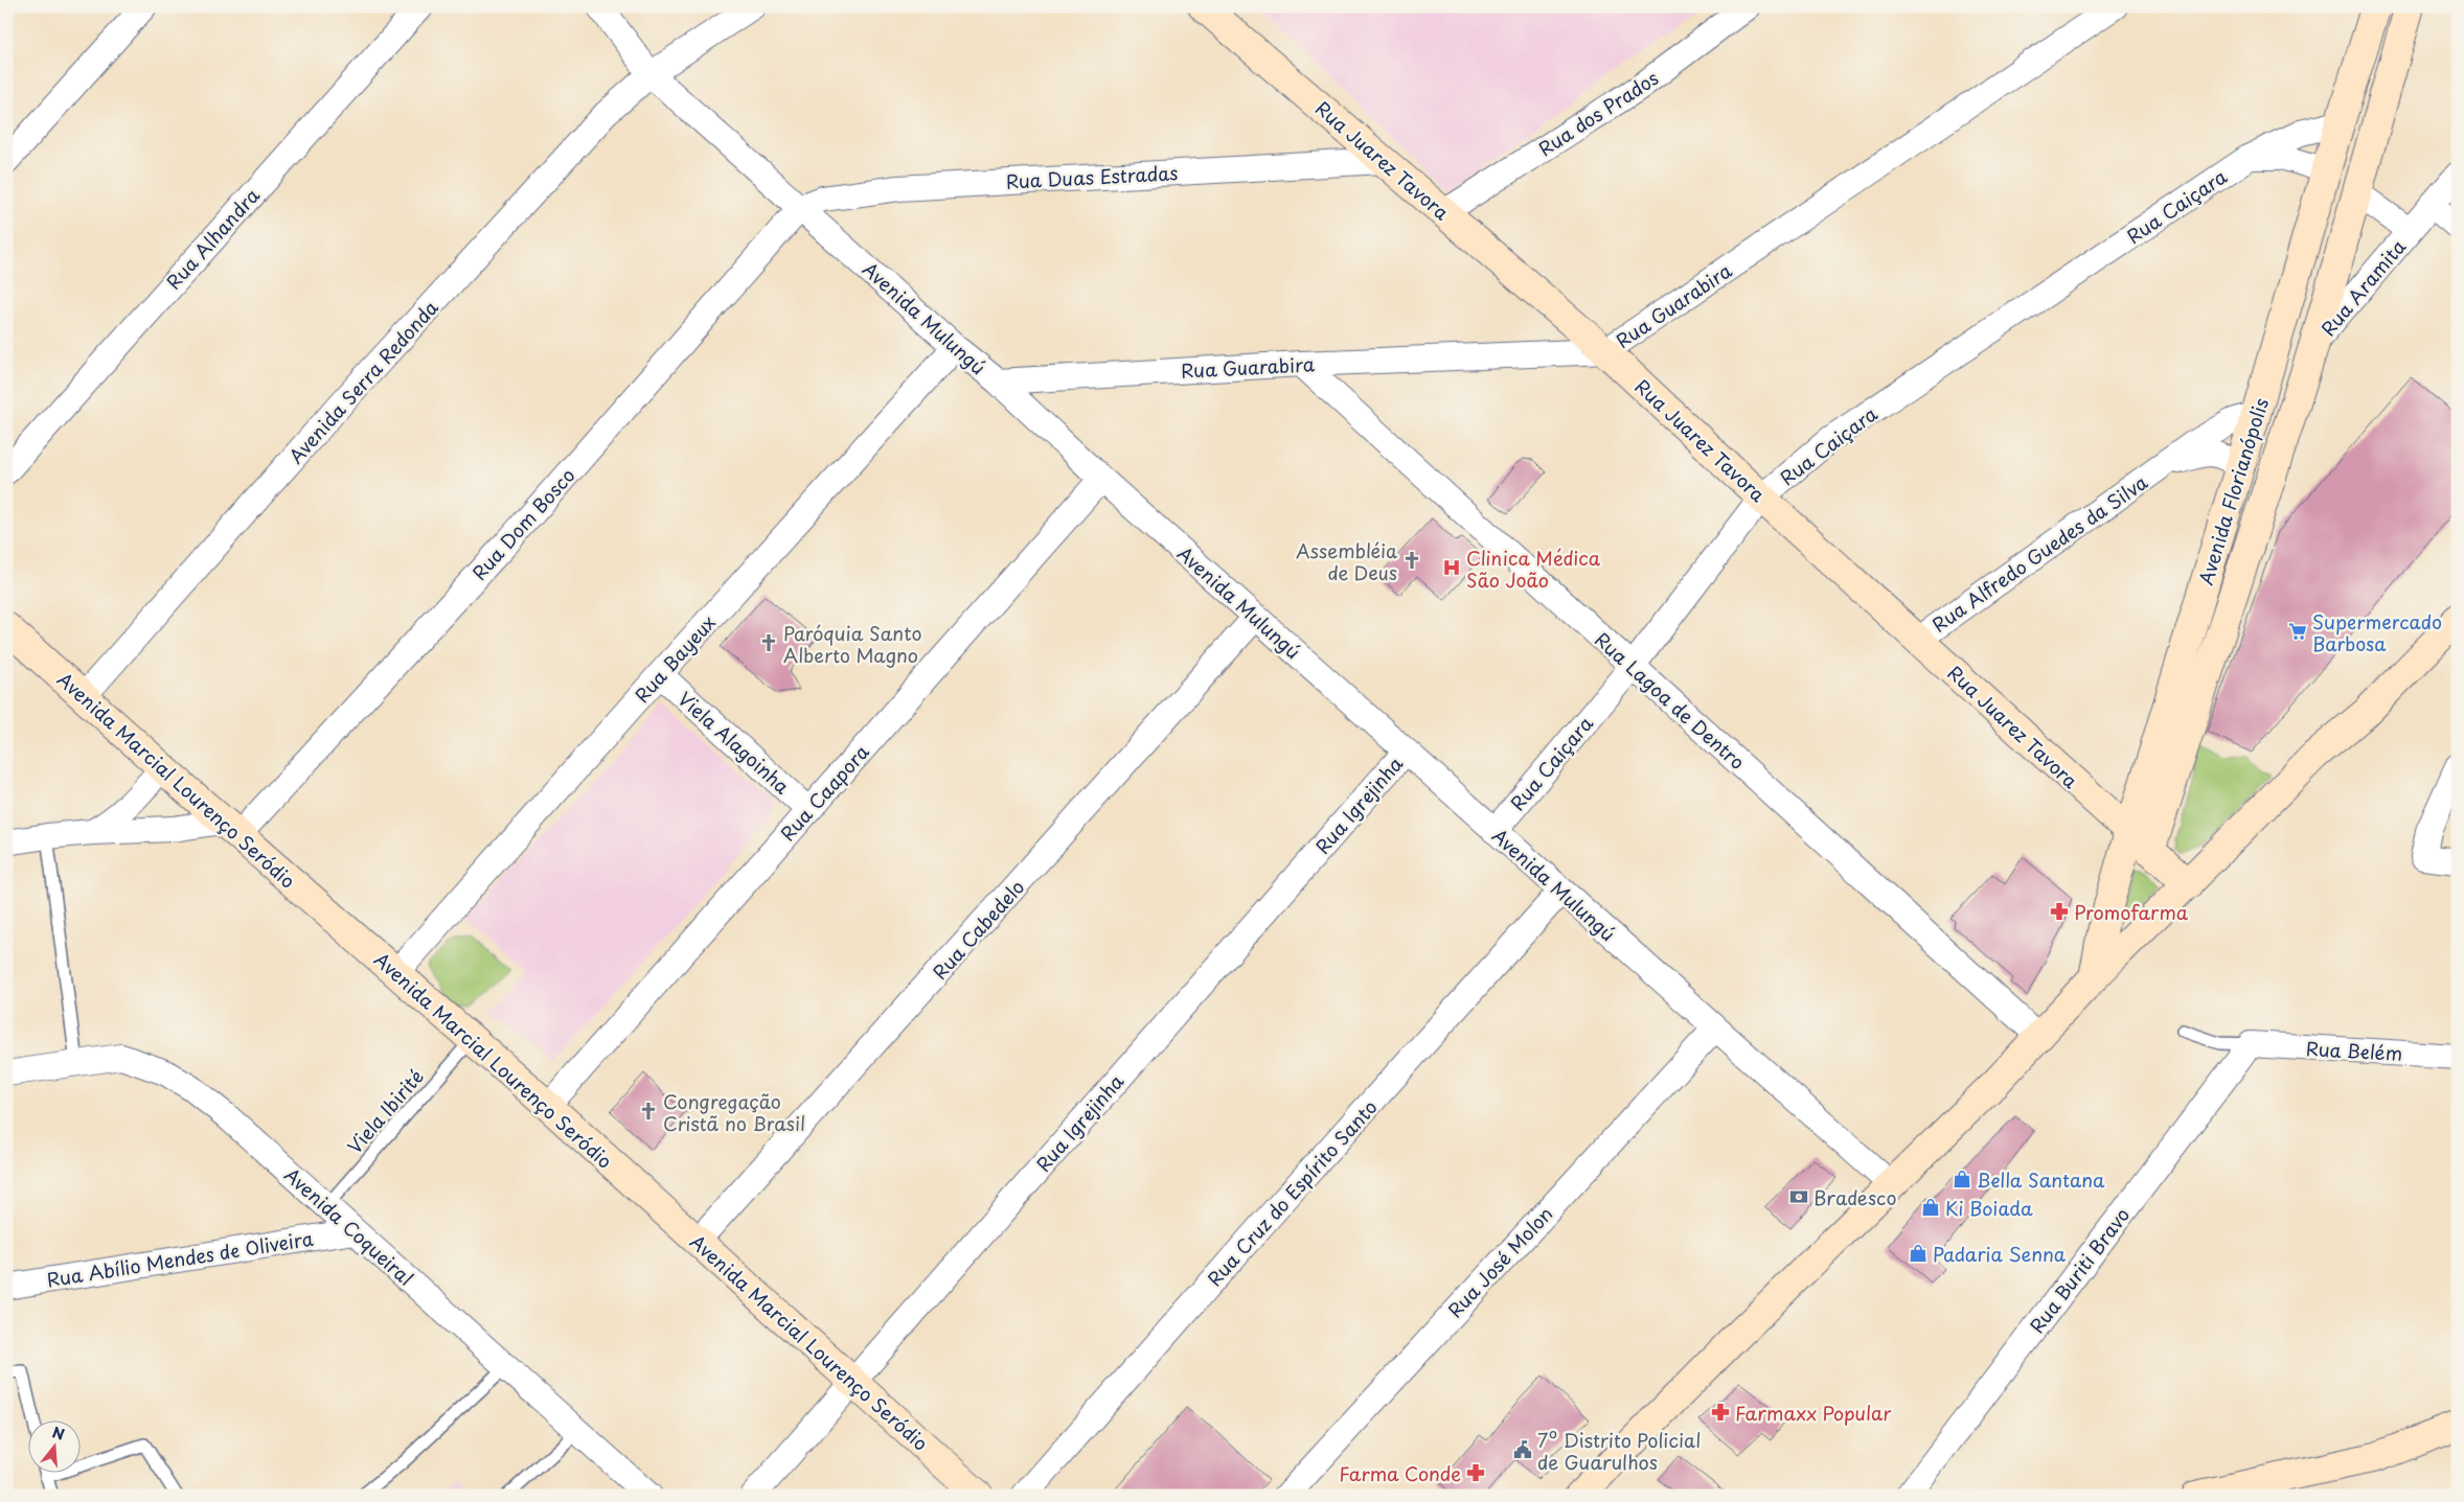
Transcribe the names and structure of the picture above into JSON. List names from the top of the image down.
{
  "streets": {
    "street": [
      "Rua dos Prados",
      "Rua Juarez Tavora",
      "Rua Duas Estradas",
      "Rua Caiçara",
      "Rua Alhandra",
      "Rua Aramita",
      "Rua Guarabira",
      "Avenida Mulungú",
      "Avenida Serra Redonda",
      "Avenida Florianópolis",
      "Rua Dom Bosco",
      "Rua Alfredo Guedes da Silva",
      "Rua Bayeux",
      "Rua Lagoa de Dentro",
      "Viela Alagoinha",
      "Avenida Marcial Lourenço Seródio",
      "Rua Caapora",
      "Rua Igrejinha",
      "Rua Cabedelo",
      "Rua Belém",
      "Rua Cruz do Espírito Santo",
      "Avenida Coqueiral",
      "Rua Abílio Mendes de Oliveira",
      "Rua José Molon",
      "Rua Buriti Bravo"
    ],
    "lane": ["Viela Ibirité"]
  },
  "crossings": [
    ["Rua dos Prados", "Rua Juarez Tavora"],
    ["Rua Juarez Tavora", "Rua Duas Estradas"],
    ["Rua Juarez Tavora", "Rua Caiçara"],
    ["Rua Juarez Tavora", "Rua Guarabira"],
    ["Rua Juarez Tavora", "Avenida Florianópolis"],
    ["Rua Juarez Tavora", "Rua Alfredo Guedes da Silva"],
    ["Rua Duas Estradas", "Avenida Mulungú"],
    ["Rua Duas Estradas", "Rua Dom Bosco"],
    ["Rua Caiçara", "Avenida Mulungú"],
    ["Rua Caiçara", "Avenida Florianópolis"],
    ["Rua Caiçara", "Rua Lagoa de Dentro"],
    ["Rua Aramita", "Avenida Florianópolis"],
    ["Rua Guarabira", "Avenida Mulungú"],
    ["Rua Guarabira", "Rua Lagoa de Dentro"],
    ["Avenida Mulungú", "Avenida Serra Redonda"],
    ["Avenida Mulungú", "Rua Dom Bosco"],
    ["Avenida Mulungú", "Rua Bayeux"],
    ["Avenida Mulungú", "Rua Caapora"],
    ["Avenida Mulungú", "Rua Igrejinha"],
    ["Avenida Mulungú", "Rua Cabedelo"],
    ["Avenida Mulungú", "Rua Cruz do Espírito Santo"],
    ["Avenida Mulungú", "Rua José Molon"],
    ["Avenida Serra Redonda", "Avenida Marcial Lourenço Seródio"],
    ["Avenida Florianópolis", "Rua Alfredo Guedes da Silva"],
    ["Rua Dom Bosco", "Avenida Marcial Lourenço Seródio"],
    ["Rua Bayeux", "Viela Alagoinha"],
    ["Rua Bayeux", "Avenida Marcial Lourenço Seródio"],
    ["Viela Alagoinha", "Rua Caapora"],
    ["Avenida Marcial Lourenço Seródio", "Rua Caapora"],
    ["Avenida Marcial Lourenço Seródio", "Rua Igrejinha"],
    ["Avenida Marcial Lourenço Seródio", "Rua Cabedelo"],
    ["Avenida Marcial Lourenço Seródio", "Viela Ibirité"],
    ["Rua Belém", "Rua Buriti Bravo"],
    ["Viela Ibirité", "Avenida Coqueiral"],
    ["Avenida Coqueiral", "Rua Abílio Mendes de Oliveira"]
  ],
  "places": {
    "church": ["Assembléia de Deus", "Paróquia Santo Alberto Magno", "Congregação Cristã no Brasil"],
    "hospital": ["Clinica Médica São João"],
    "supermarket": ["Supermercado Barbosa"],
    "pharmacy": ["Promofarma", "Farmaxx Popular", "Farma Conde"],
    "shop": ["Bella Santana", "Ki Boiada", "Padaria Senna"],
    "bank": ["Bradesco"],
    "public building": ["7º Distrito Policial de Guarulhos"]
  },
  "north": "top"
}
